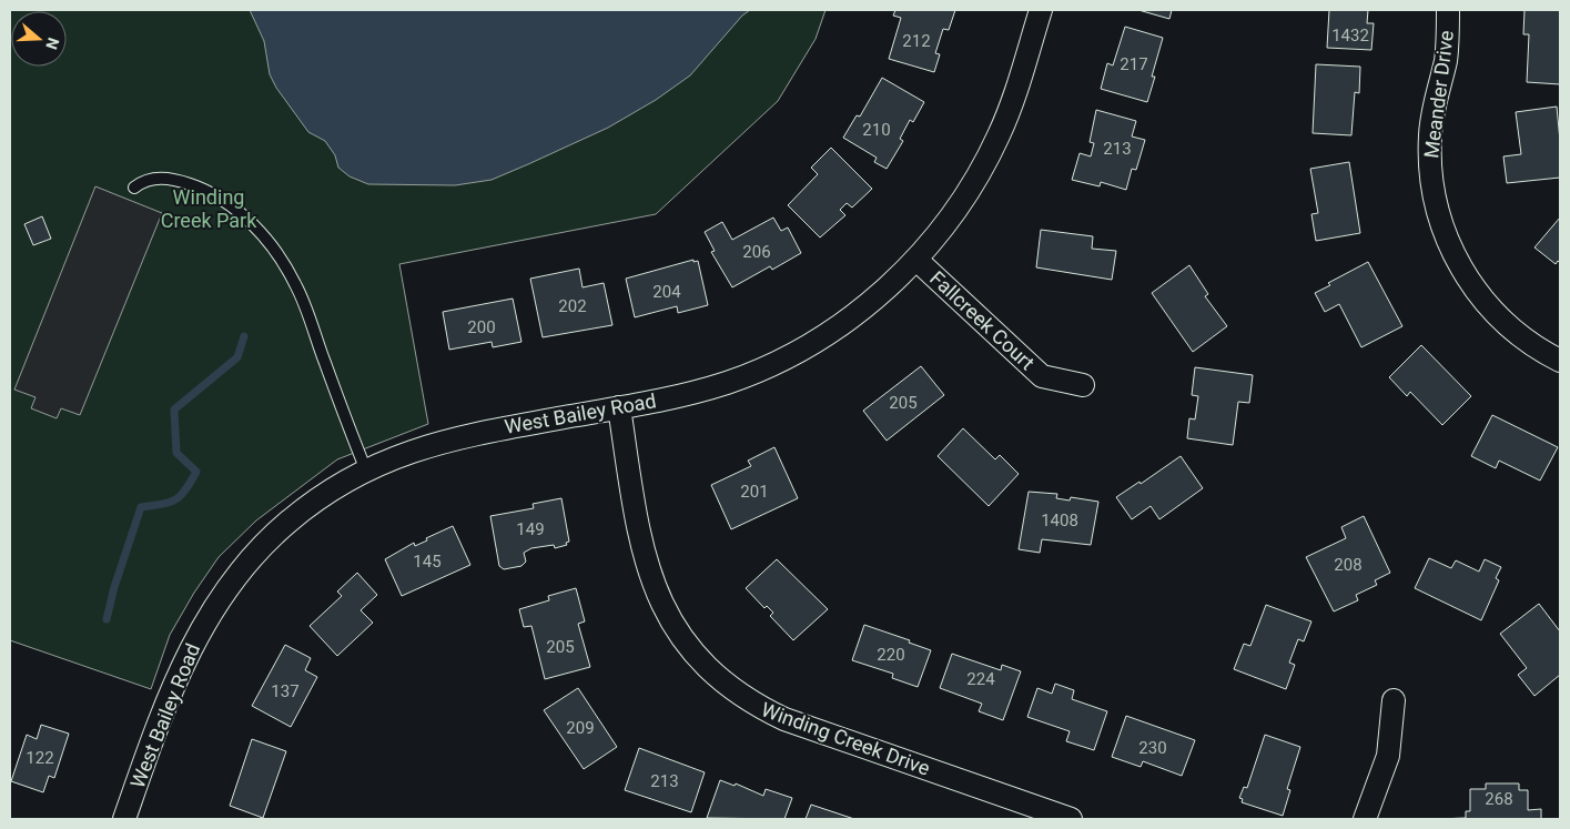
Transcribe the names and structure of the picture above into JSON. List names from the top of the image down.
{
  "streets": {
    "street": [
      "Meander Drive",
      "Fallcreek Court",
      "West Bailey Road",
      "Winding Creek Drive"
    ]
  },
  "crossings": [
    ["Fallcreek Court", "West Bailey Road"],
    ["West Bailey Road", "Winding Creek Drive"]
  ],
  "parks": ["Winding Creek Park"],
  "house_numbers": [
    "1432",
    "212",
    "217",
    "210",
    "213",
    "206",
    "204",
    "202",
    "200",
    "205",
    "201",
    "1408",
    "149",
    "145",
    "208",
    "205",
    "220",
    "224",
    "137",
    "209",
    "230",
    "122",
    "213",
    "268"
  ],
  "north": "right"
}
